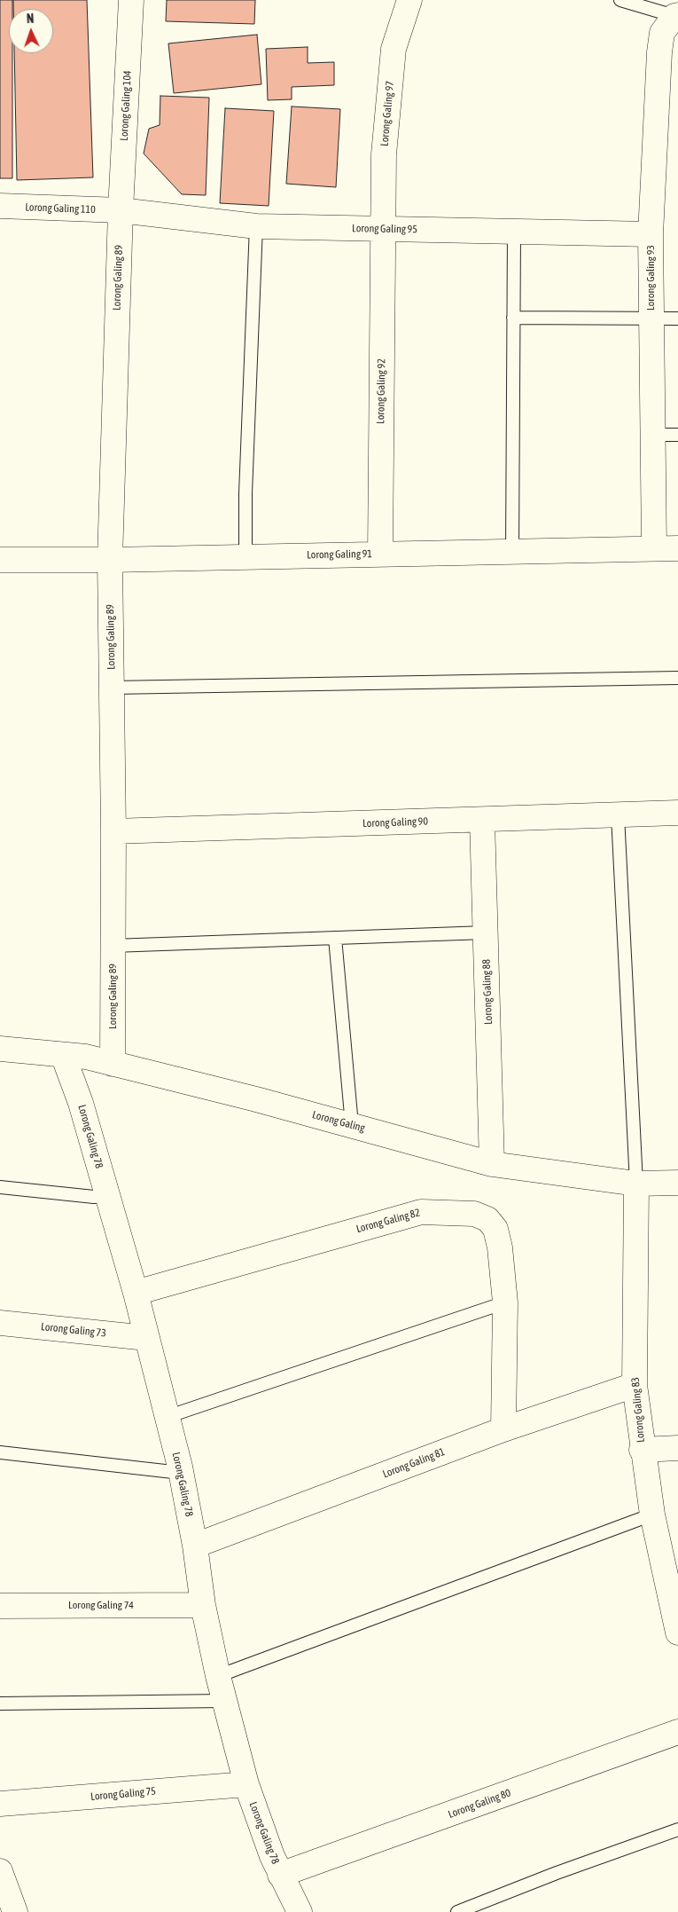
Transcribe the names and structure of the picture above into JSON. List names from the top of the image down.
{
  "streets": {
    "street": [
      "Lorong Galing 104",
      "Lorong Galing 97",
      "Lorong Galing 110",
      "Lorong Galing 95",
      "Lorong Galing 89",
      "Lorong Galing 93",
      "Lorong Galing 92",
      "Lorong Galing 91",
      "Lorong Galing 90",
      "Lorong Galing 88",
      "Lorong Galing",
      "Lorong Galing 78",
      "Lorong Galing 82",
      "Lorong Galing 73",
      "Lorong Galing 83",
      "Lorong Galing 81",
      "Lorong Galing 74",
      "Lorong Galing 75",
      "Lorong Galing 80"
    ]
  },
  "crossings": [
    ["Lorong Galing 104", "Lorong Galing 110"],
    ["Lorong Galing 104", "Lorong Galing 95"],
    ["Lorong Galing 104", "Lorong Galing 89"],
    ["Lorong Galing 97", "Lorong Galing 95"],
    ["Lorong Galing 97", "Lorong Galing 92"],
    ["Lorong Galing 110", "Lorong Galing 95"],
    ["Lorong Galing 110", "Lorong Galing 89"],
    ["Lorong Galing 95", "Lorong Galing 89"],
    ["Lorong Galing 95", "Lorong Galing 93"],
    ["Lorong Galing 95", "Lorong Galing 92"],
    ["Lorong Galing 89", "Lorong Galing 91"],
    ["Lorong Galing 89", "Lorong Galing 90"],
    ["Lorong Galing 89", "Lorong Galing"],
    ["Lorong Galing 93", "Lorong Galing 91"],
    ["Lorong Galing 92", "Lorong Galing 91"],
    ["Lorong Galing 90", "Lorong Galing 88"],
    ["Lorong Galing 88", "Lorong Galing"],
    ["Lorong Galing", "Lorong Galing 78"],
    ["Lorong Galing", "Lorong Galing 83"],
    ["Lorong Galing 78", "Lorong Galing 82"],
    ["Lorong Galing 78", "Lorong Galing 73"],
    ["Lorong Galing 78", "Lorong Galing 81"],
    ["Lorong Galing 78", "Lorong Galing 74"],
    ["Lorong Galing 78", "Lorong Galing 75"],
    ["Lorong Galing 78", "Lorong Galing 80"],
    ["Lorong Galing 82", "Lorong Galing 81"],
    ["Lorong Galing 83", "Lorong Galing 81"]
  ],
  "north": "top"
}
